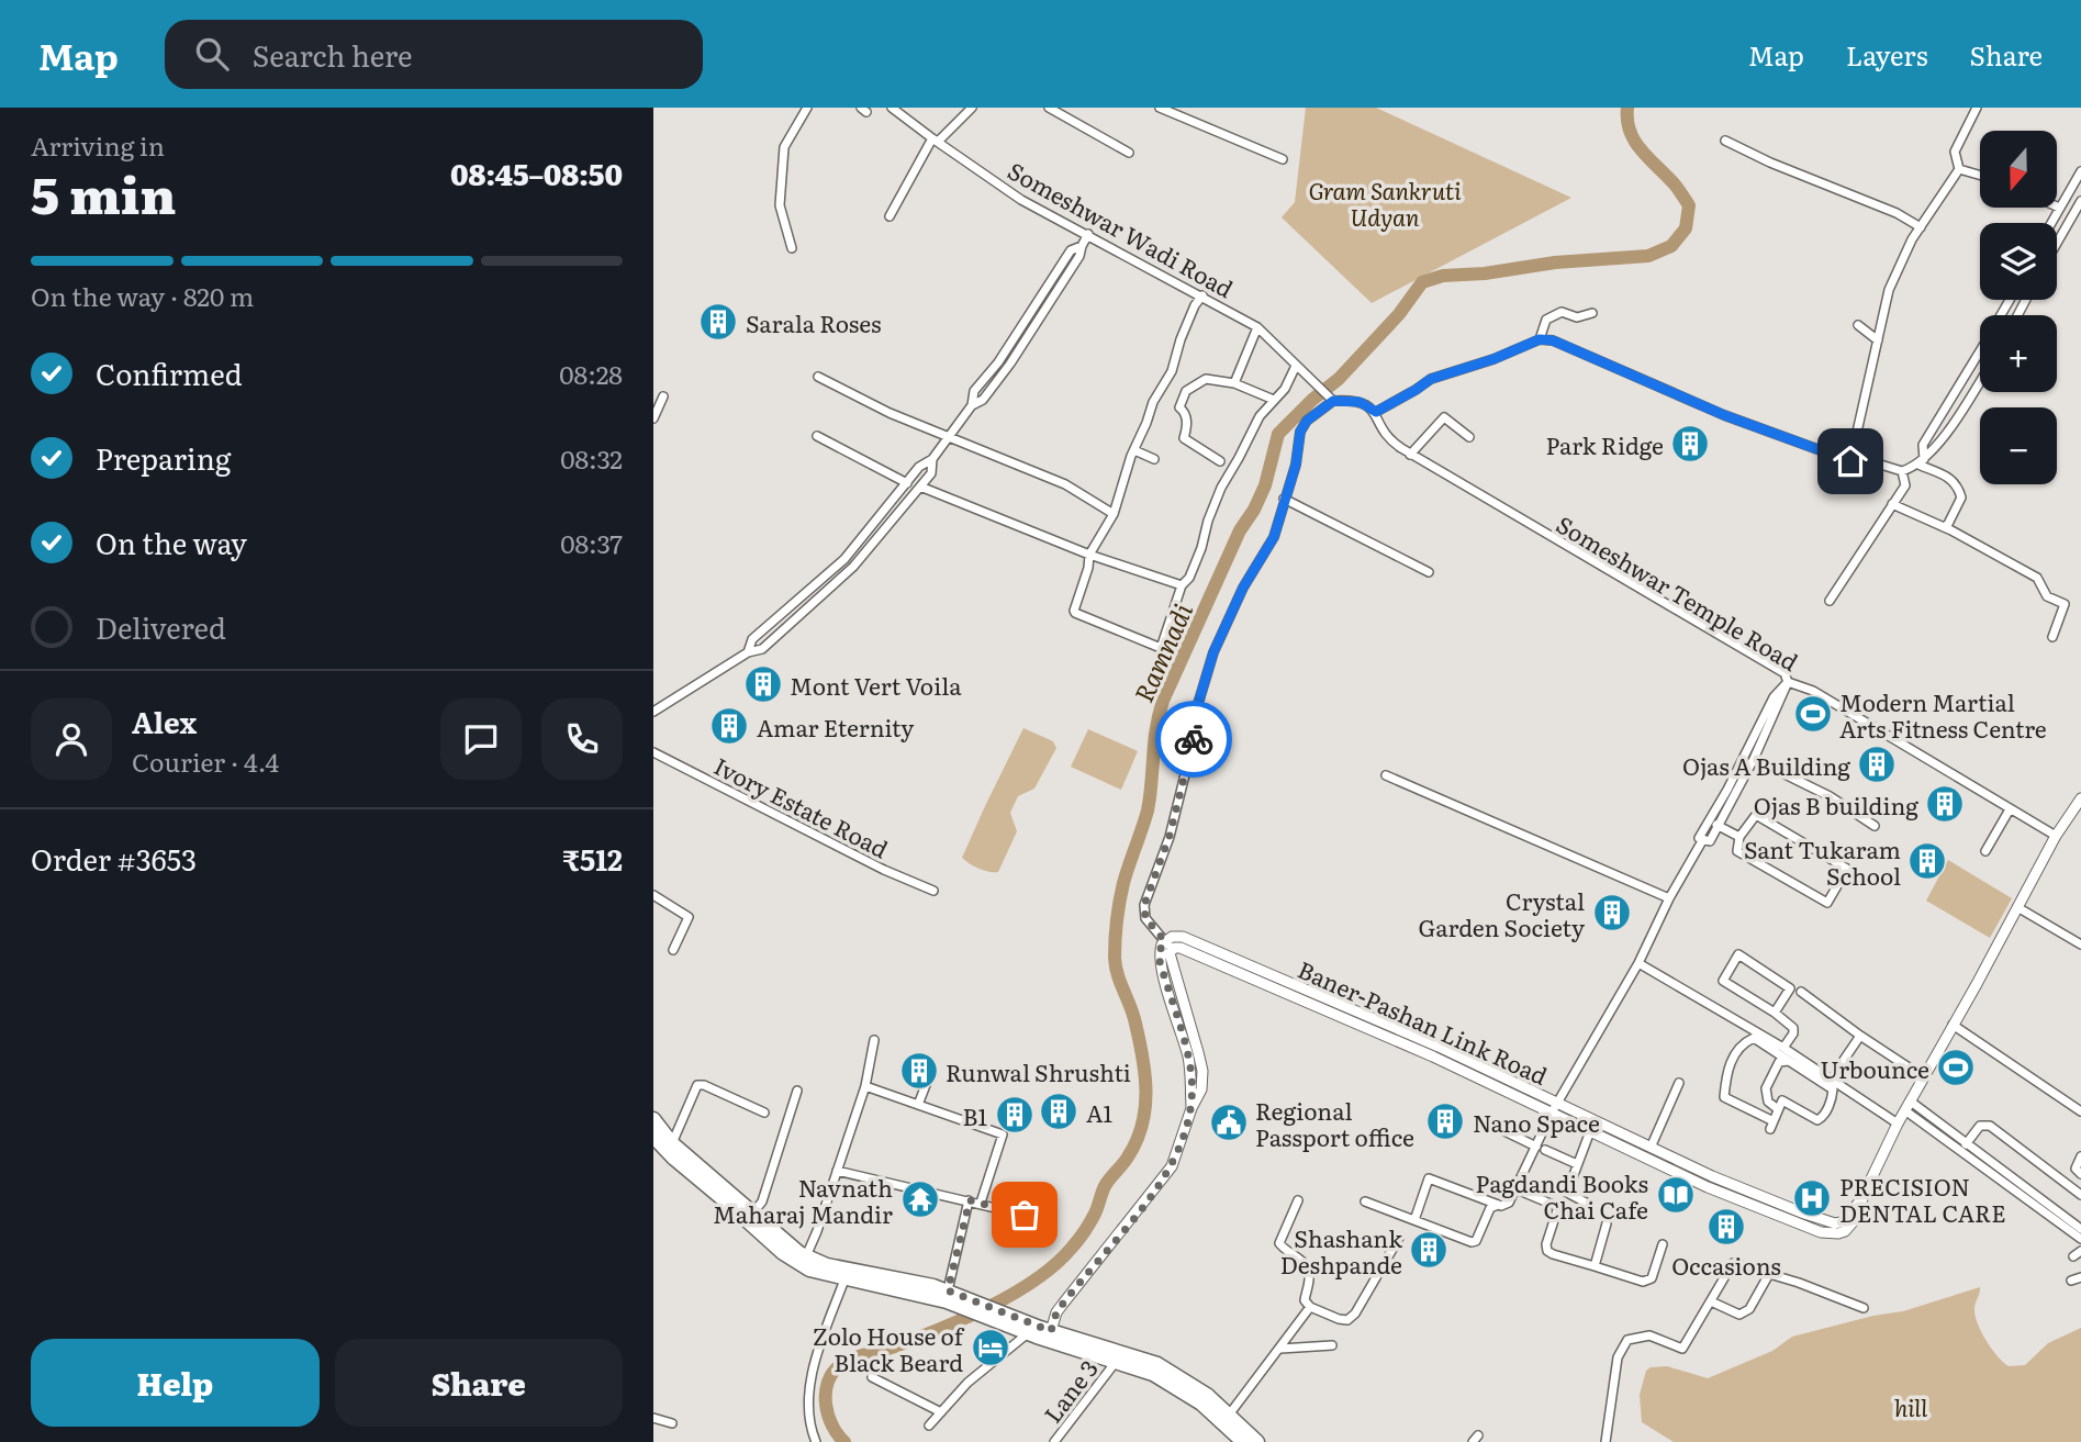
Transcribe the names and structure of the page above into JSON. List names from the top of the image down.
{
  "streets": {
    "street": [
      "Someshwar Wadi Road",
      "Someshwar Temple Road",
      "Ivory Estate Road",
      "Baner-Pashan Link Road",
      "Lane 3"
    ]
  },
  "water": ["Ramnadi"],
  "parks": ["Gram Sankruti Udyan", "hill"],
  "places": {
    "building": [
      "Sarala Roses",
      "Park Ridge",
      "Mont Vert Voila",
      "Amar Eternity",
      "Ojas A Building",
      "Ojas B building",
      "Sant Tukaram School",
      "Crystal Garden Society",
      "Runwal Shrushti",
      "A1",
      "B1",
      "Nano Space",
      "Occasions",
      "Shashank Deshpande"
    ],
    "sports": ["Modern Martial Arts Fitness Centre", "Urbounce"],
    "public building": ["Regional Passport office"],
    "library": ["Pagdandi Books Chai Cafe"],
    "hospital": ["PRECISION DENTAL CARE"],
    "temple": ["Navnath Maharaj Mandir"],
    "hotel": ["Zolo House of Black Beard"]
  },
  "north": "bottom",
  "page": {
    "header": "Map",
    "search": "Search here",
    "nav": ["Map", "Layers", "Share"],
    "heading": ["5 min", "Arriving in", "08:45–08:50"],
    "panel": [
      "Alex",
      "Courier · 4.4",
      "Order #3653",
      "₹512"
    ],
    "map_buttons": ["+", "−"],
    "bar": "On the way · 820 m",
    "list": [
      ["Confirmed", "08:28"],
      ["Preparing", "08:32"],
      ["On the way", "08:37"],
      "Delivered"
    ],
    "buttons": ["Help", "Share"]
  }
}
